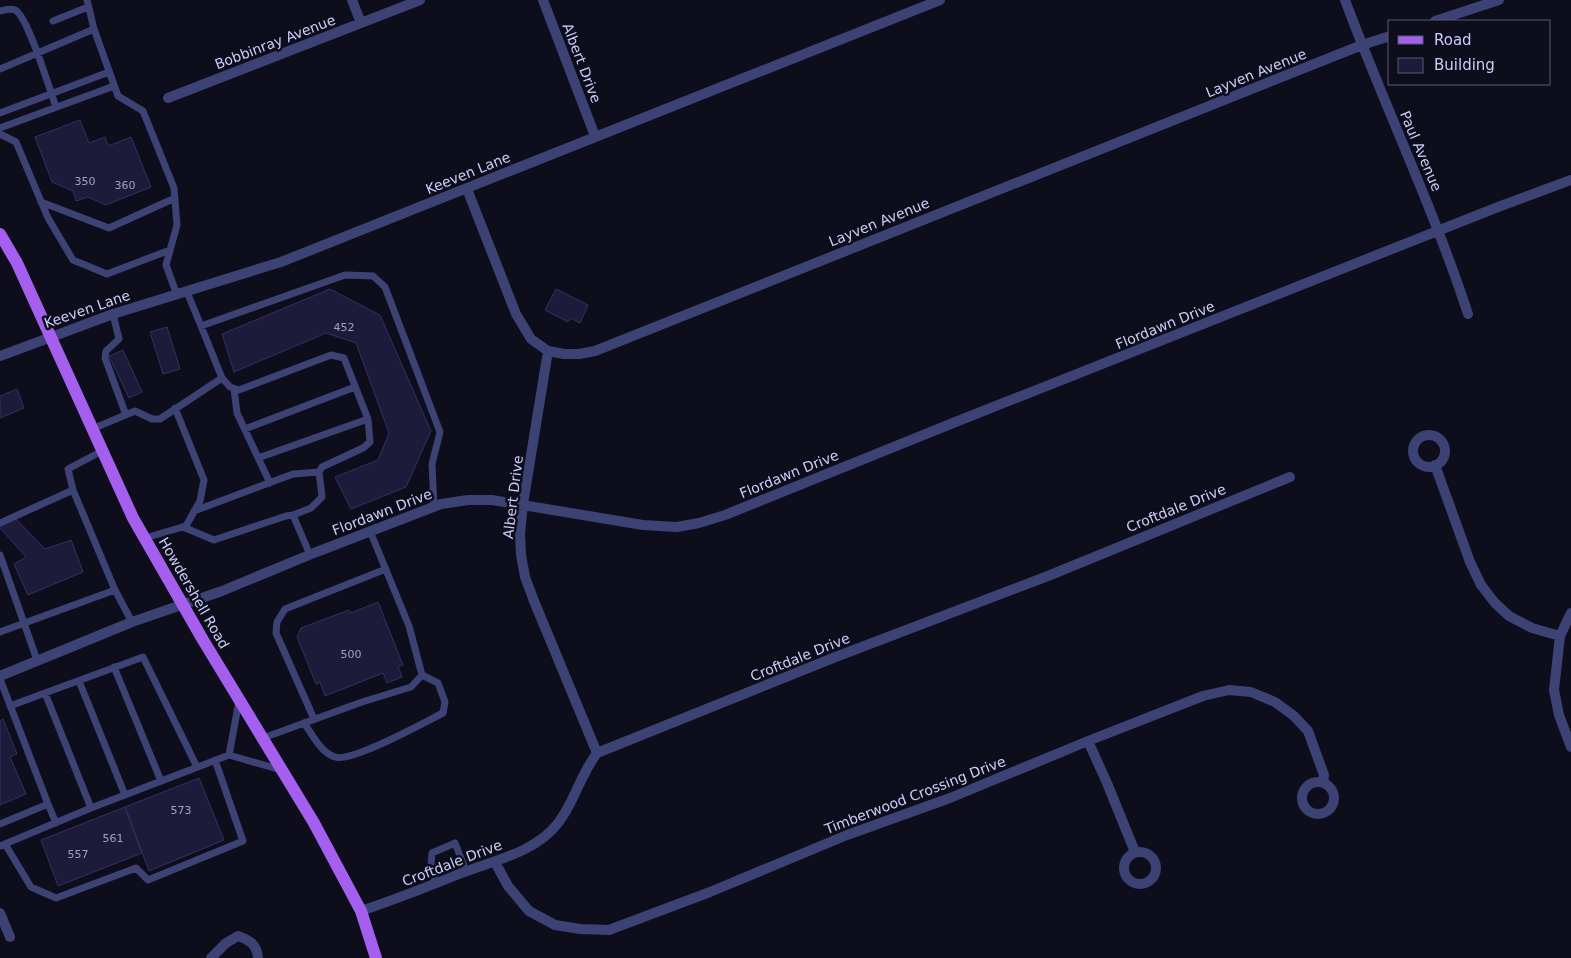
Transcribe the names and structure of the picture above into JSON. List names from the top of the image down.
{
  "streets": {
    "main road": ["Howdershell Road"],
    "street": [
      "Bobbinray Avenue",
      "Albert Drive",
      "Layven Avenue",
      "Paul Avenue",
      "Keeven Lane",
      "Flordawn Drive",
      "Croftdale Drive",
      "Timberwood Crossing Drive"
    ]
  },
  "crossings": [
    ["Albert Drive", "Layven Avenue"],
    ["Albert Drive", "Keeven Lane"],
    ["Albert Drive", "Flordawn Drive"],
    ["Albert Drive", "Croftdale Drive"],
    ["Layven Avenue", "Paul Avenue"],
    ["Paul Avenue", "Flordawn Drive"],
    ["Keeven Lane", "Howdershell Road"],
    ["Flordawn Drive", "Howdershell Road"],
    ["Croftdale Drive", "Howdershell Road"],
    ["Croftdale Drive", "Timberwood Crossing Drive"]
  ],
  "house_numbers": [
    "350",
    "360",
    "452",
    "500",
    "573",
    "561",
    "557"
  ],
  "legend": ["Road", "Building"]
}
